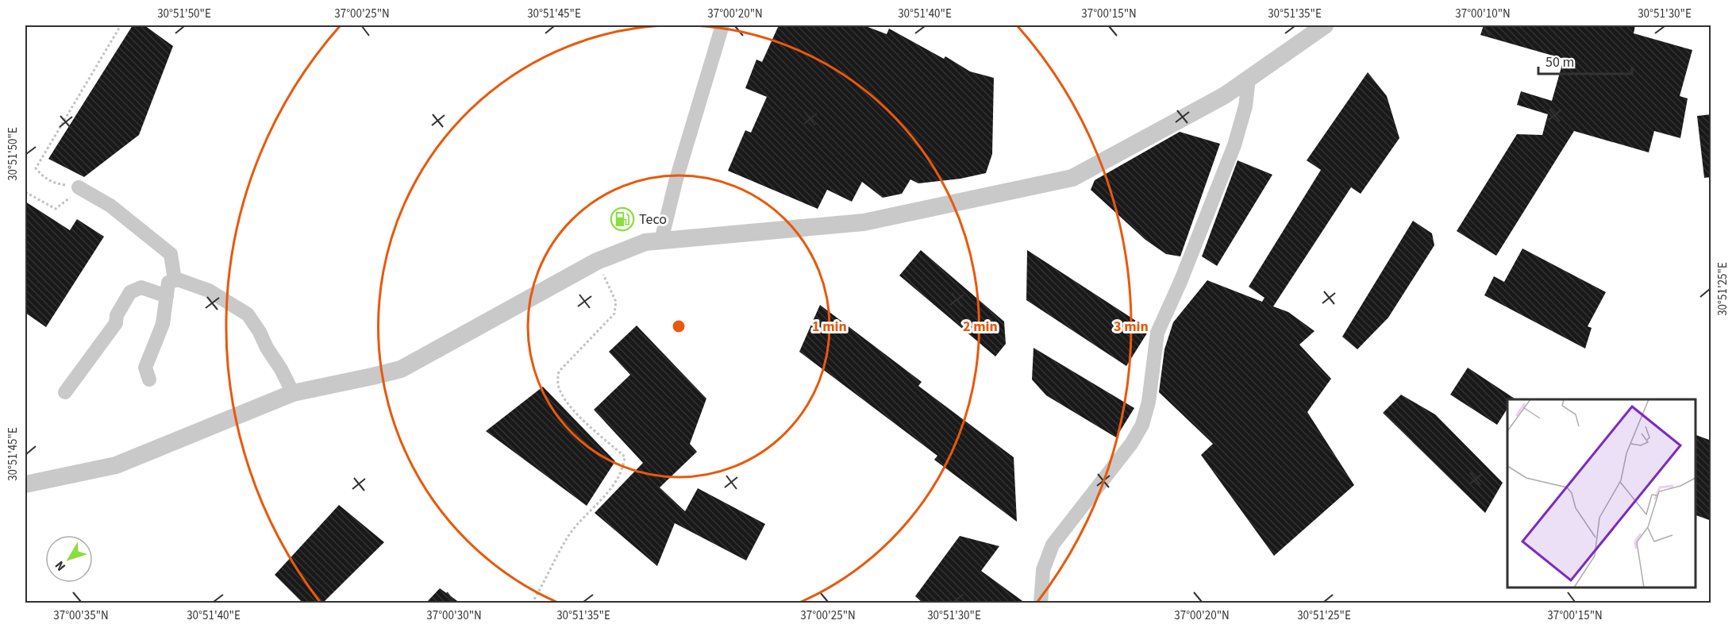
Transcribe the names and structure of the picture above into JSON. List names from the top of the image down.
{
  "places": {
    "fuel station": ["Teco"]
  },
  "scale_bar": "50 m",
  "north": "bottom left",
  "coordinates": [
    "30°51'50\"E",
    "37°00'25\"N",
    "30°51'45\"E",
    "37°00'20\"N",
    "30°51'40\"E",
    "37°00'15\"N",
    "30°51'35\"E",
    "37°00'10\"N",
    "30°51'30\"E",
    "30°51'25\"E",
    "37°00'35\"N",
    "37°00'30\"N"
  ],
  "rings": ["1 min", "2 min", "3 min"]
}
